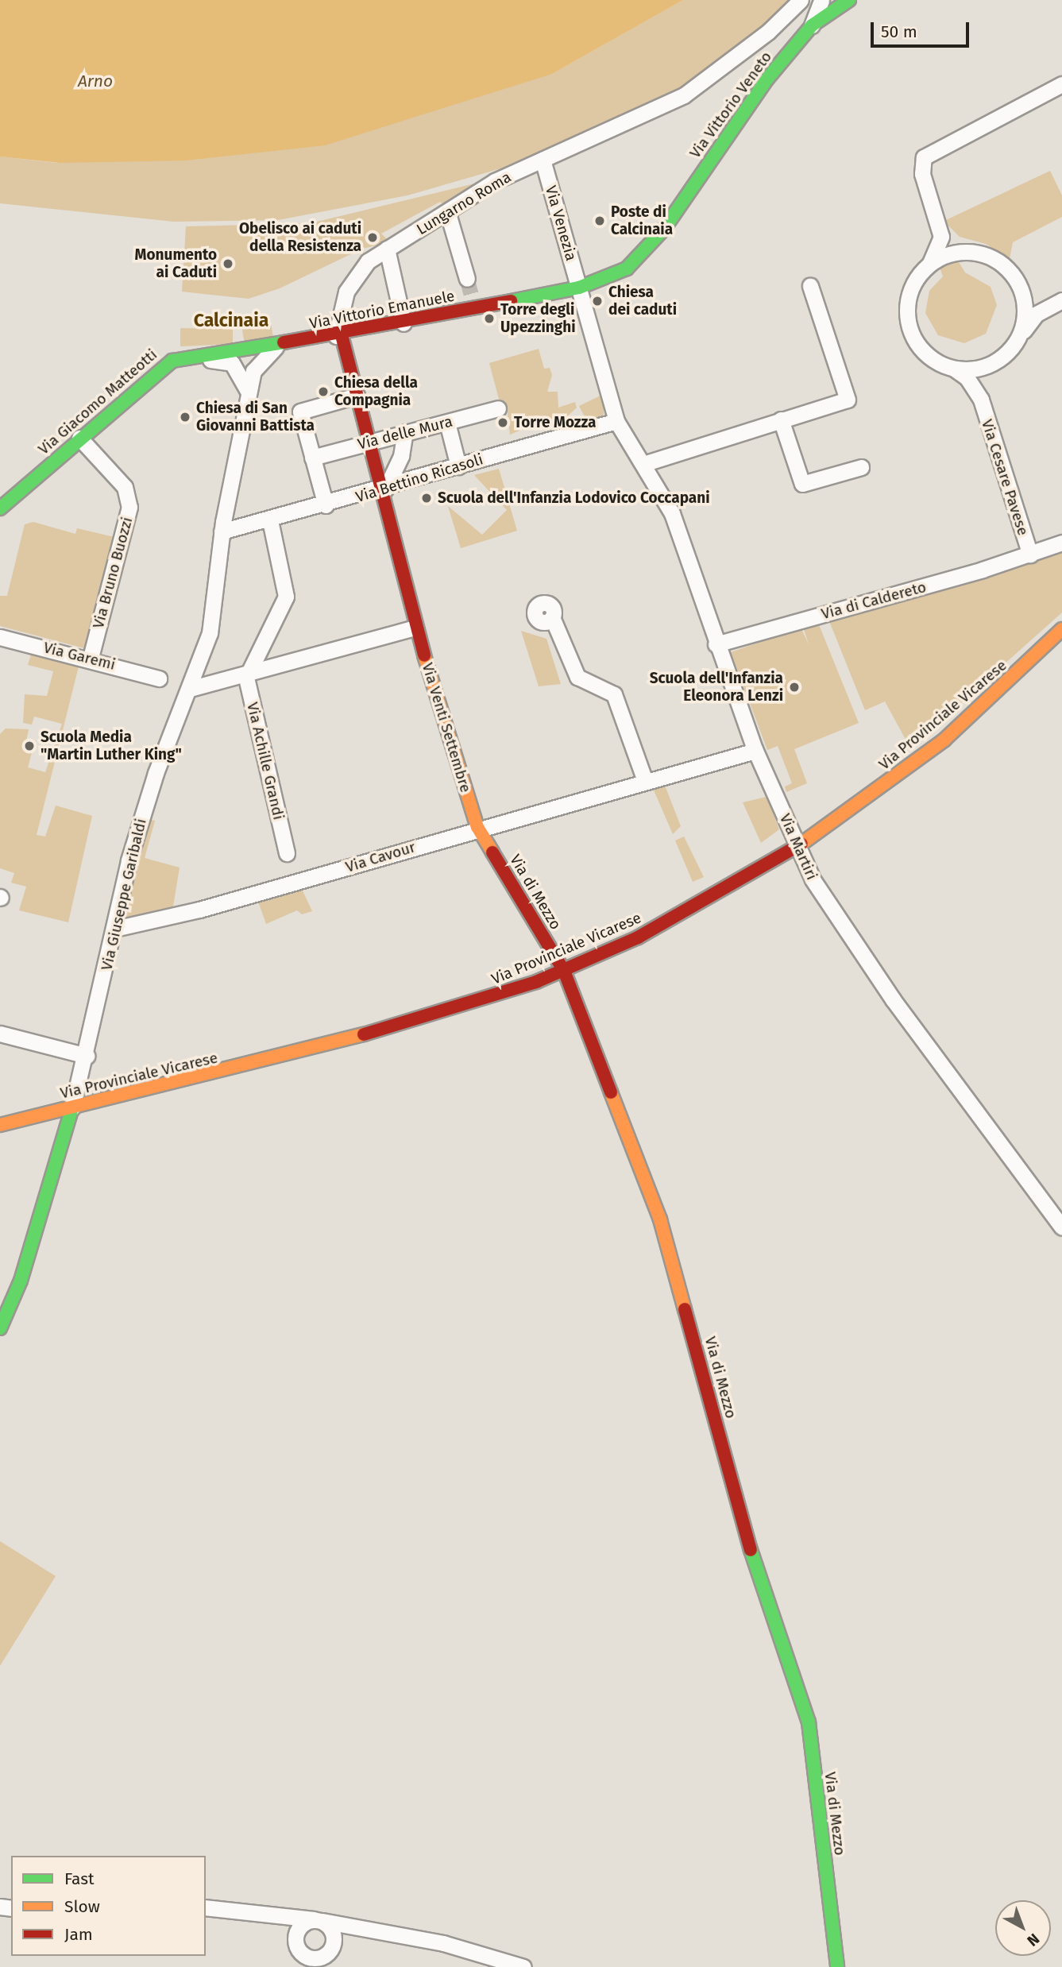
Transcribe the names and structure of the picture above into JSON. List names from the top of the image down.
{
  "streets": {
    "street": [
      "Via Vittorio Veneto",
      "Lungarno Roma",
      "Via Venezia",
      "Via Vittorio Emanuele",
      "Via Giacomo Matteotti",
      "Via delle Mura",
      "Via Cesare Pavese",
      "Via Bettino Ricasoli",
      "Via Bruno Buozzi",
      "Via di Caldereto",
      "Via Garemi",
      "Via Provinciale Vicarese",
      "Via Venti Settembre",
      "Via Achille Grandi",
      "Via Martiri",
      "Via Cavour",
      "Via di Mezzo",
      "Via Giuseppe Garibaldi"
    ]
  },
  "crossings": [
    ["Via Vittorio Veneto", "Via Venezia"],
    ["Via Vittorio Veneto", "Via Vittorio Emanuele"],
    ["Lungarno Roma", "Via Venezia"],
    ["Lungarno Roma", "Via Vittorio Emanuele"],
    ["Lungarno Roma", "Via Venti Settembre"],
    ["Via Venezia", "Via Vittorio Emanuele"],
    ["Via Venezia", "Via Bettino Ricasoli"],
    ["Via Venezia", "Via Martiri"],
    ["Via Vittorio Emanuele", "Via Giacomo Matteotti"],
    ["Via Vittorio Emanuele", "Via Venti Settembre"],
    ["Via Vittorio Emanuele", "Via Giuseppe Garibaldi"],
    ["Via Giacomo Matteotti", "Via Bruno Buozzi"],
    ["Via delle Mura", "Via Venti Settembre"],
    ["Via Cesare Pavese", "Via di Caldereto"],
    ["Via Bettino Ricasoli", "Via Venti Settembre"],
    ["Via Bettino Ricasoli", "Via Achille Grandi"],
    ["Via Bettino Ricasoli", "Via Martiri"],
    ["Via Bettino Ricasoli", "Via Giuseppe Garibaldi"],
    ["Via Bruno Buozzi", "Via Garemi"],
    ["Via di Caldereto", "Via Martiri"],
    ["Via Provinciale Vicarese", "Via Martiri"],
    ["Via Provinciale Vicarese", "Via di Mezzo"],
    ["Via Provinciale Vicarese", "Via Giuseppe Garibaldi"],
    ["Via Venti Settembre", "Via Cavour"],
    ["Via Venti Settembre", "Via di Mezzo"],
    ["Via Martiri", "Via Cavour"],
    ["Via Cavour", "Via di Mezzo"],
    ["Via Cavour", "Via Giuseppe Garibaldi"]
  ],
  "districts": ["Calcinaia"],
  "water": ["Arno"],
  "places": [
    "Poste di Calcinaia",
    "Obelisco ai caduti della Resistenza",
    "Monumento ai Caduti",
    "Chiesa dei caduti",
    "Torre degli Upezzinghi",
    "Chiesa della Compagnia",
    "Chiesa di San Giovanni Battista",
    "Torre Mozza",
    "Scuola dell'Infanzia Lodovico Coccapani",
    "Scuola dell'Infanzia Eleonora Lenzi",
    "Scuola Media \"Martin Luther King\""
  ],
  "legend": ["Fast", "Slow", "Jam"],
  "scale_bar": "50 m",
  "north": "bottom right"
}
